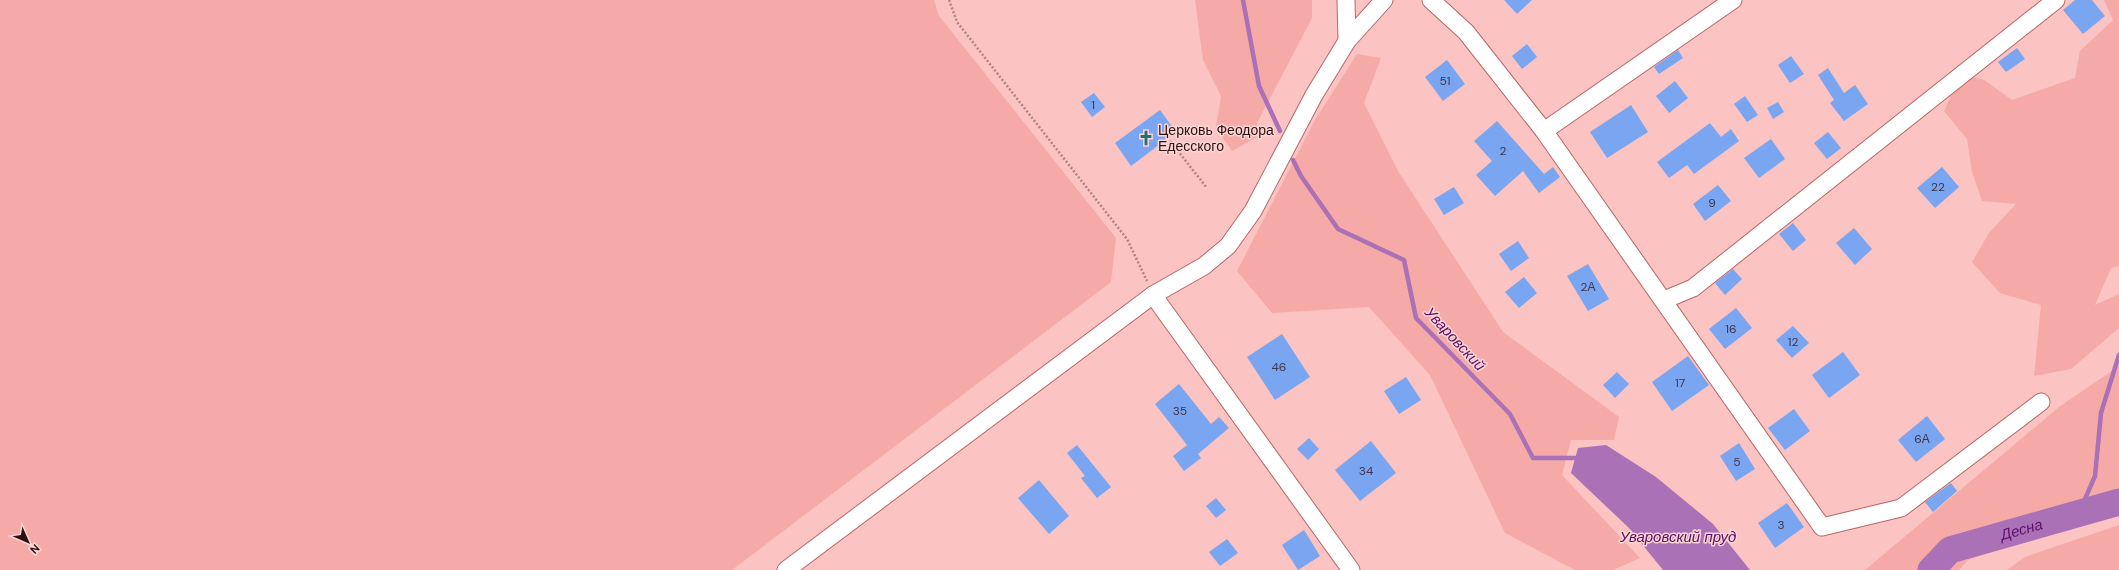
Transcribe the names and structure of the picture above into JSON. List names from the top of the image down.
{
  "water": ["Уваровский", "Десна", "Уваровский пруд"],
  "places": {
    "church": ["Церковь Феодора Едесского"]
  },
  "house_numbers": [
    "51",
    "1",
    "2",
    "22",
    "9",
    "2А",
    "16",
    "12",
    "46",
    "17",
    "35",
    "6А",
    "5",
    "34",
    "3"
  ],
  "north": "bottom right"
}
